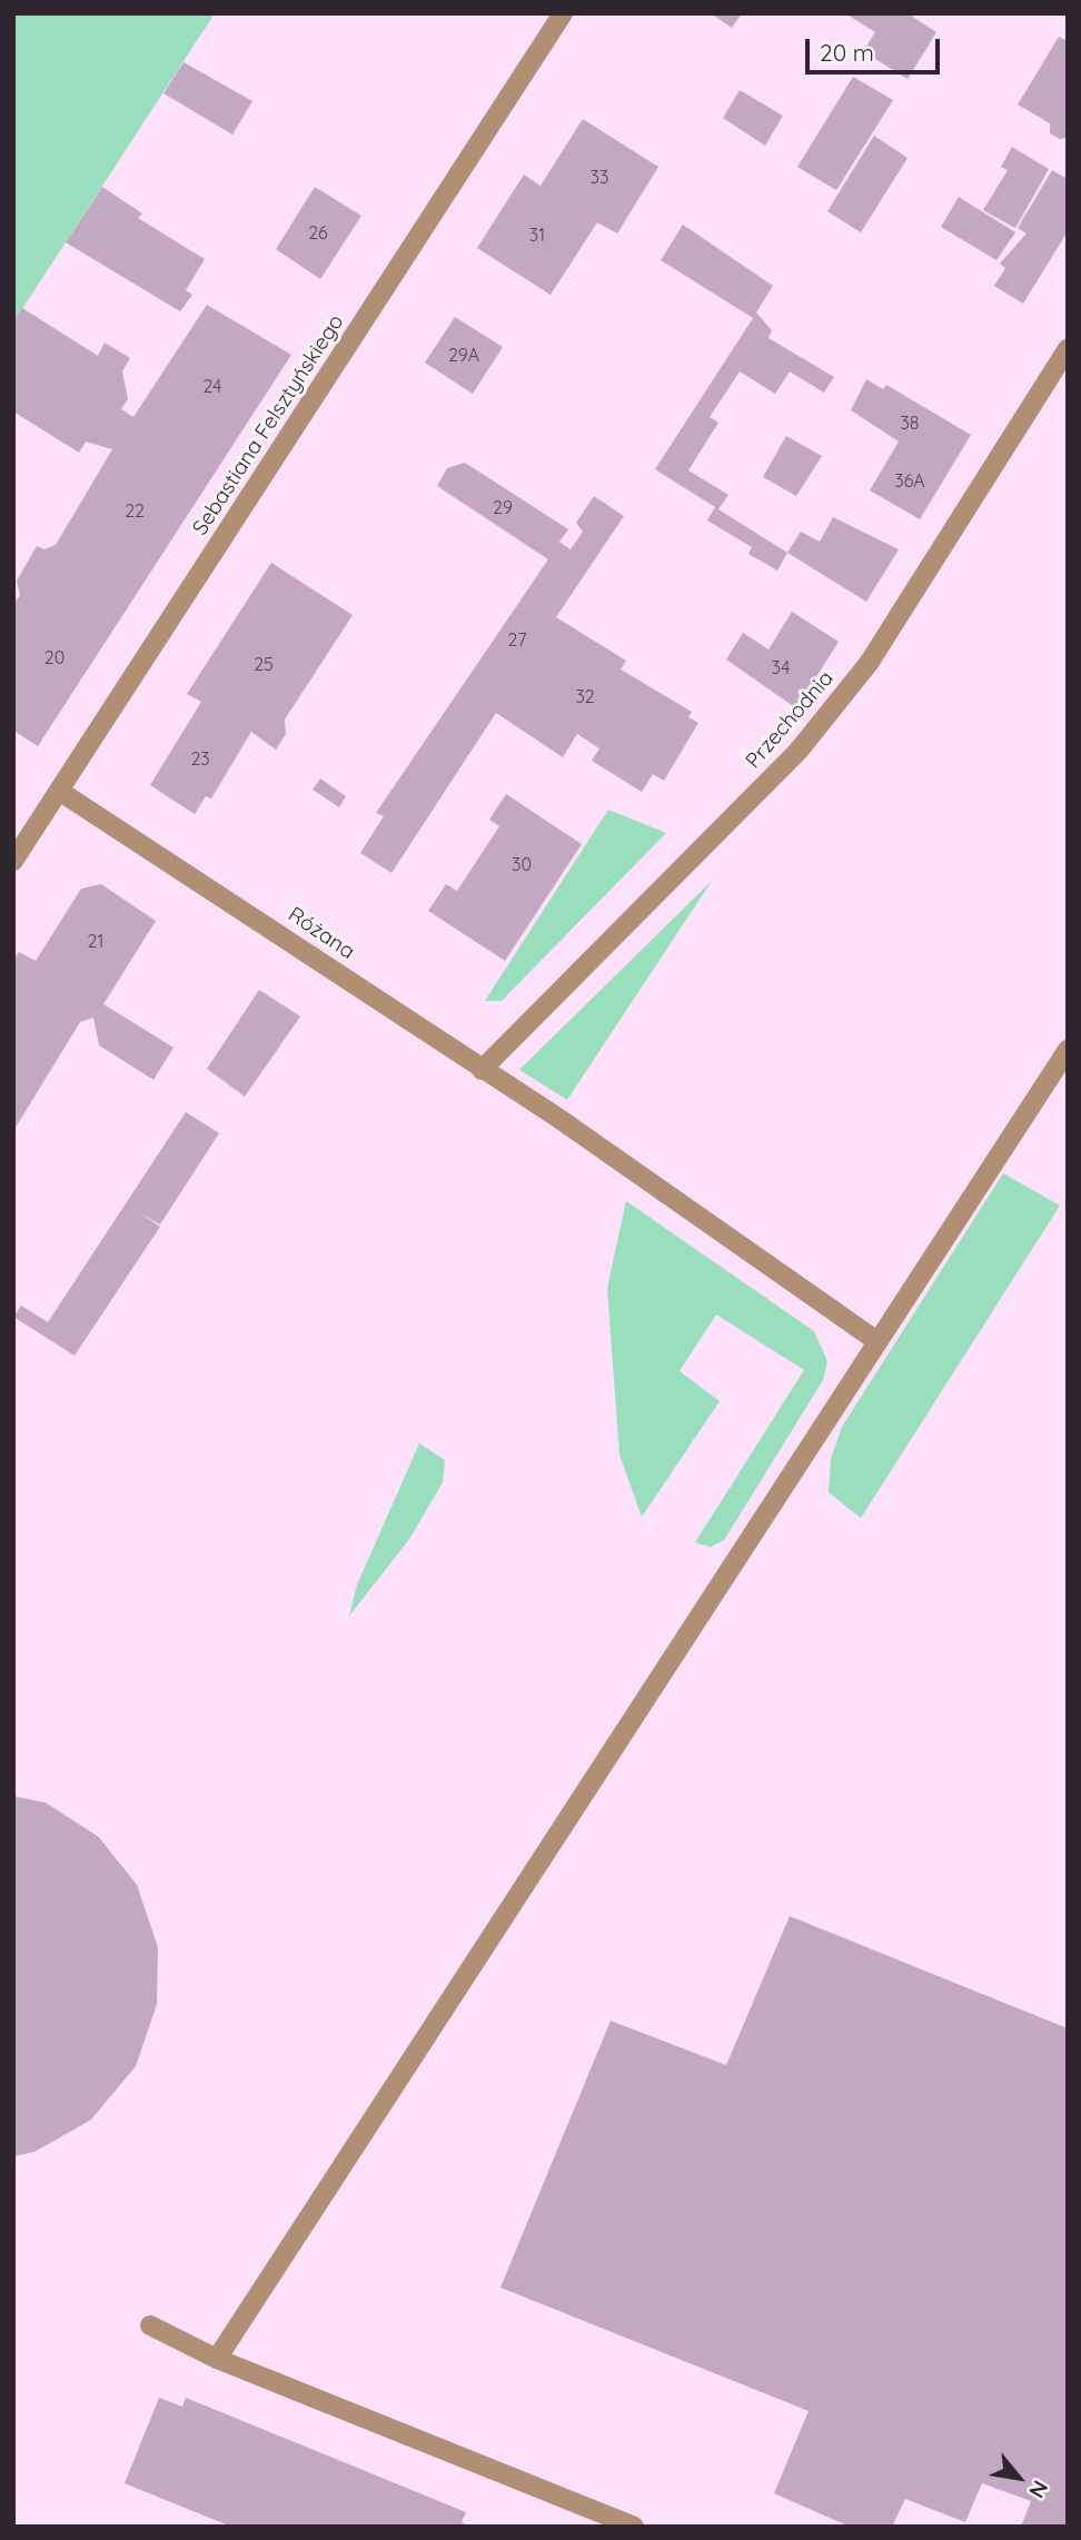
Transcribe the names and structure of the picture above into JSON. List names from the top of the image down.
{
  "streets": {
    "street": ["Sebastiana Felsztyńskiego", "Przechodnia", "Różana"]
  },
  "crossings": [
    ["Sebastiana Felsztyńskiego", "Różana"],
    ["Przechodnia", "Różana"]
  ],
  "house_numbers": [
    "33",
    "26",
    "31",
    "29A",
    "24",
    "38",
    "36A",
    "29",
    "22",
    "27",
    "20",
    "25",
    "34",
    "32",
    "23",
    "30",
    "21"
  ],
  "scale_bar": "20 m",
  "north": "bottom right"
}
